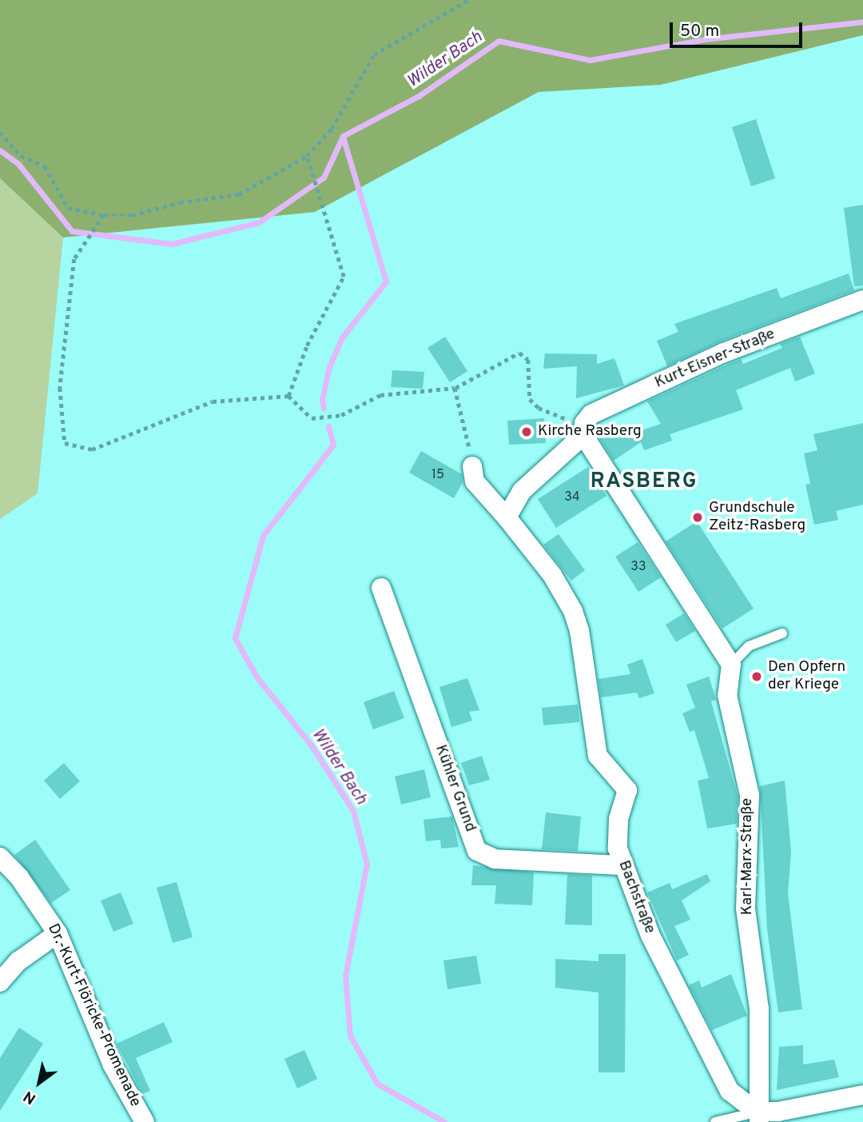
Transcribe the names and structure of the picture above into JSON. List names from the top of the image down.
{
  "streets": {
    "street": [
      "Kurt-Eisner-Straße",
      "Kühler Grund",
      "Karl-Marx-Straße",
      "Bachstraße",
      "Dr.-Kurt-Flöricke-Promenade"
    ]
  },
  "crossings": [
    ["Kühler Grund", "Bachstraße"],
    ["Karl-Marx-Straße", "Bachstraße"]
  ],
  "districts": ["RASBERG"],
  "water": ["Wilder Bach"],
  "places": ["Kirche Rasberg", "Grundschule Zeitz-Rasberg", "Den Opfern der Kriege"],
  "house_numbers": ["15", "34", "33"],
  "scale_bar": "50 m",
  "north": "bottom left"
}
